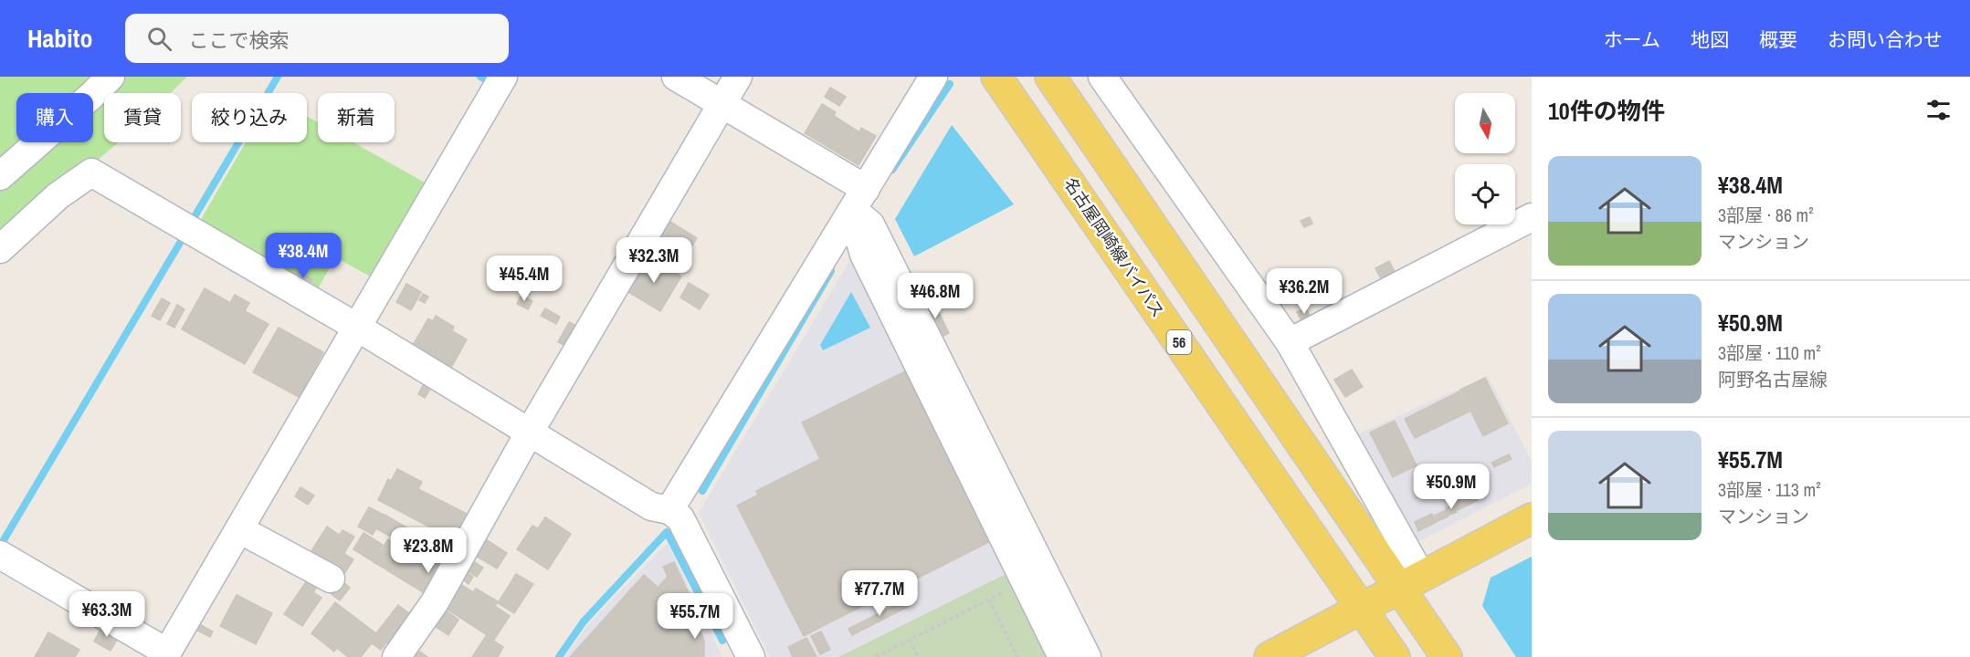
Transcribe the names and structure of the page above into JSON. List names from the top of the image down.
{
  "streets": {
    "main road": ["名古屋岡崎線バイパス", "56"]
  },
  "north": "bottom",
  "page": {
    "header": "Habito",
    "search": "ここで検索",
    "nav": [
      "ホーム",
      "地図",
      "概要",
      "お問い合わせ"
    ],
    "heading": "10件の物件",
    "chip": [
      "購入",
      "賃貸",
      "絞り込み",
      "新着"
    ],
    "list": [
      {
        "name": "¥38.4M",
        "note": "3部屋 · 86 m² · マンション"
      },
      {
        "name": "¥50.9M",
        "note": "3部屋 · 110 m² · 阿野名古屋線"
      },
      {
        "name": "¥55.7M",
        "note": "3部屋 · 113 m² · マンション"
      }
    ],
    "price": [
      "¥38.4M",
      "¥32.3M",
      "¥45.4M",
      "¥36.2M",
      "¥46.8M",
      "¥50.9M",
      "¥23.8M",
      "¥77.7M",
      "¥63.3M",
      "¥55.7M"
    ]
  }
}
